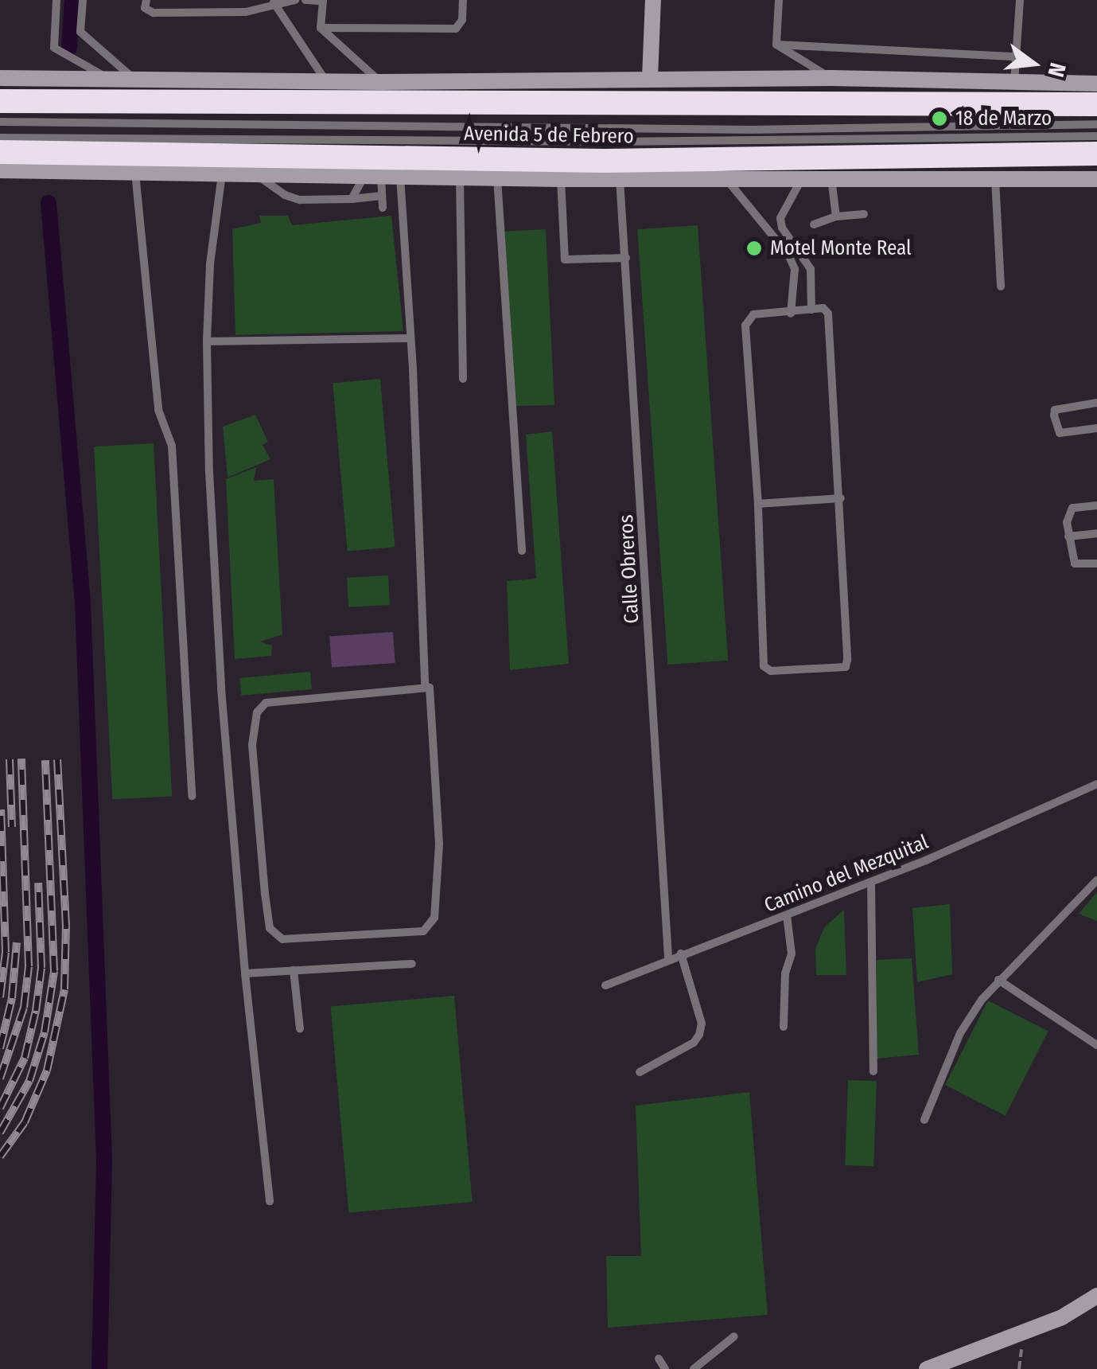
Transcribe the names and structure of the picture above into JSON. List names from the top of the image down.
{
  "streets": {
    "highway": ["Avenida 5 de Febrero"],
    "lane": ["Calle Obreros", "Camino del Mezquital"]
  },
  "crossings": [
    ["Calle Obreros", "Camino del Mezquital"]
  ],
  "places": ["18 de Marzo", "Motel Monte Real"],
  "north": "right"
}
